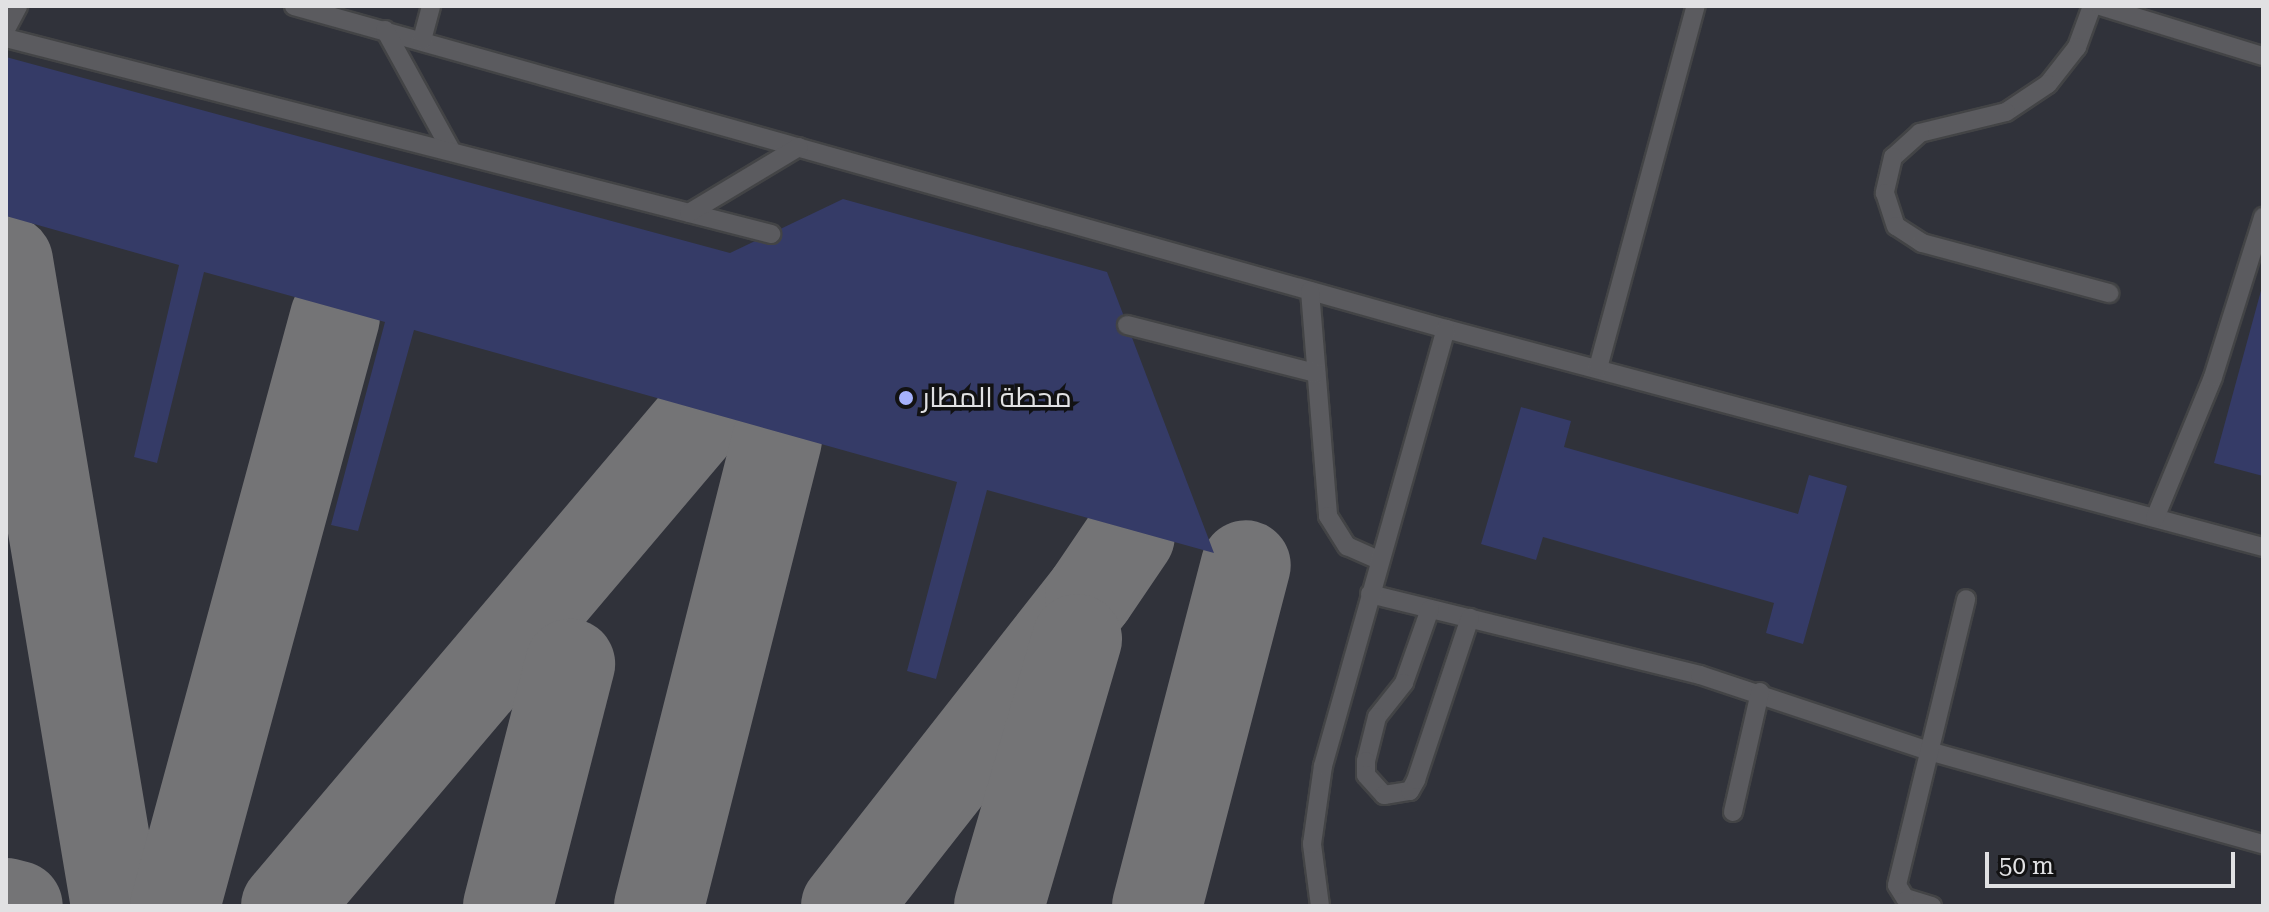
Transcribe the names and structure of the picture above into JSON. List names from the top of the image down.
{
  "places": ["محطة المطار"],
  "scale_bar": "50 m"
}
